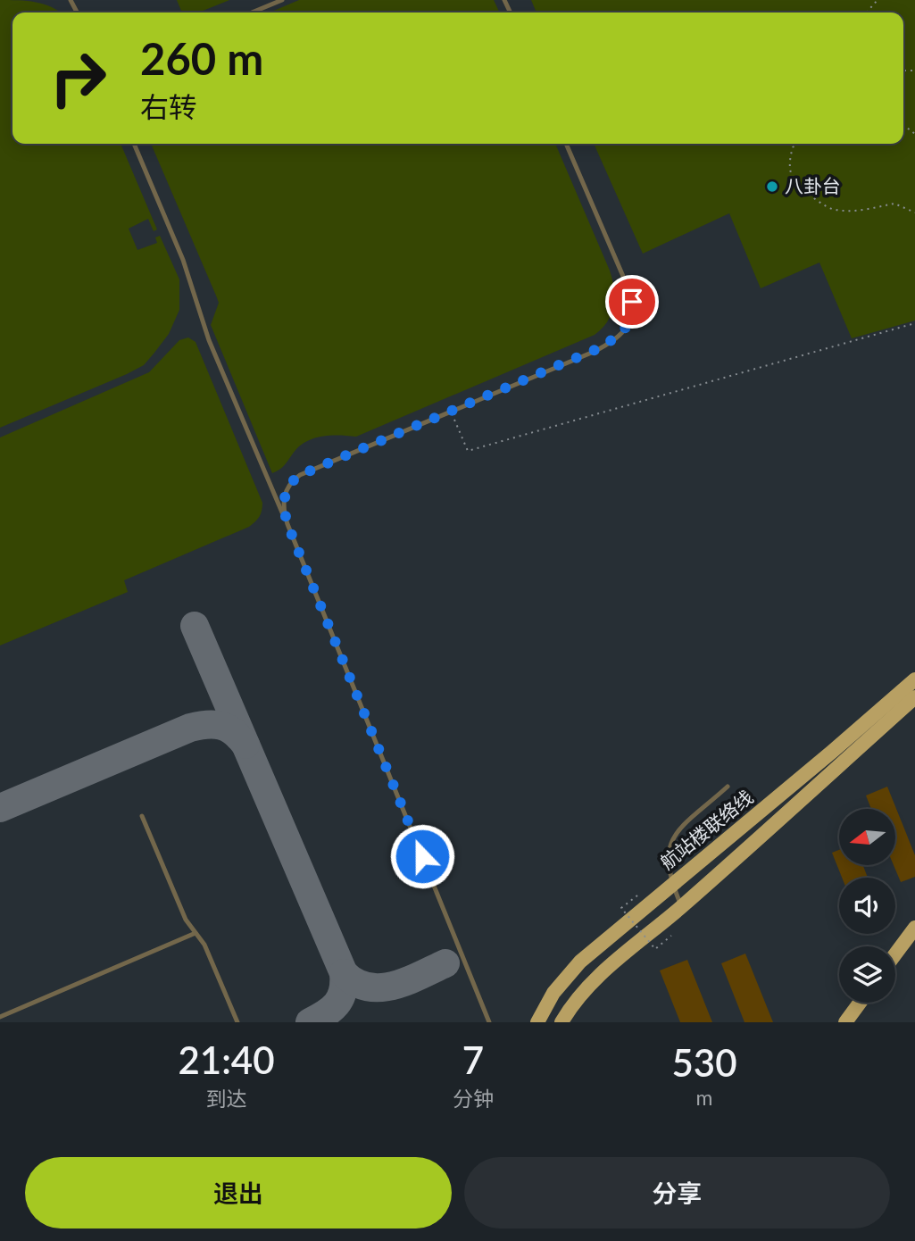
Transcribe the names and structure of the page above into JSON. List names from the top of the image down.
{
  "streets": {
    "main road": ["航站楼联络线"]
  },
  "places": ["八卦台"],
  "north": "left",
  "page": {
    "turn": ["260 m", "右转"],
    "eta": [
      "21:40",
      "到达",
      "7",
      "分钟",
      "530",
      "m"
    ],
    "buttons": ["退出", "分享"]
  }
}
